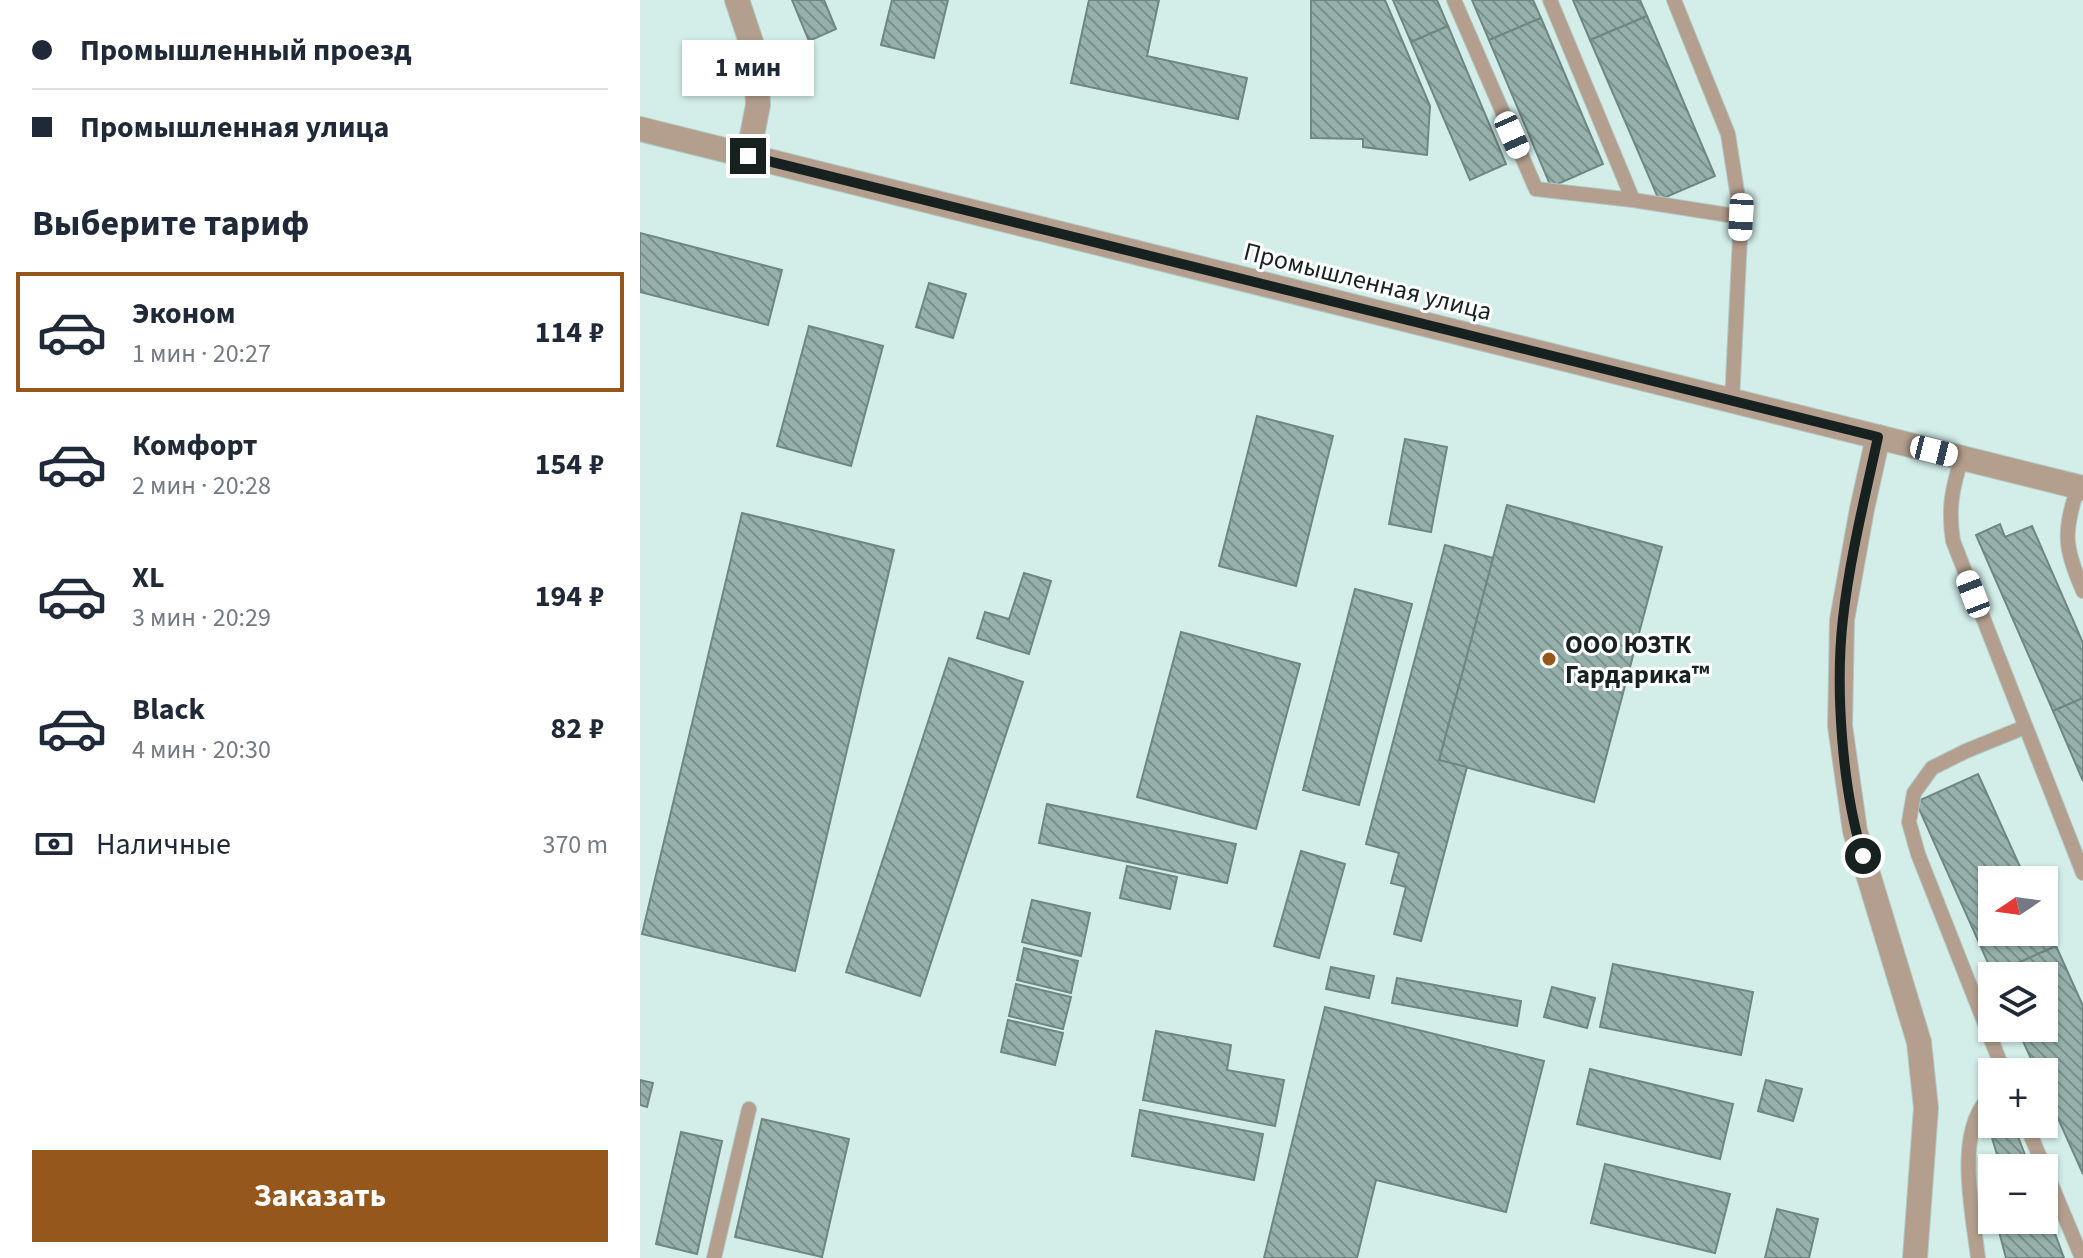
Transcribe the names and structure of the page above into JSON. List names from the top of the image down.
{
  "streets": {
    "street": ["Промышленная улица"]
  },
  "places": ["ООО ЮЗТК Гардарика™"],
  "north": "left",
  "page": {
    "banner": ["Промышленный проезд", "Промышленная улица"],
    "bubble": "1 мин",
    "heading": "Выберите тариф",
    "list": [
      {
        "name": "Эконом",
        "note": "1 мин · 20:27",
        "value": "114 ₽"
      },
      {
        "name": "Комфорт",
        "note": "2 мин · 20:28",
        "value": "154 ₽"
      },
      {
        "name": "XL",
        "note": "3 мин · 20:29",
        "value": "194 ₽"
      },
      {
        "name": "Black",
        "note": "4 мин · 20:30",
        "value": "82 ₽"
      }
    ],
    "pay": ["Наличные", "370 m"],
    "map_buttons": ["+", "−"],
    "buttons": "Заказать"
  }
}
